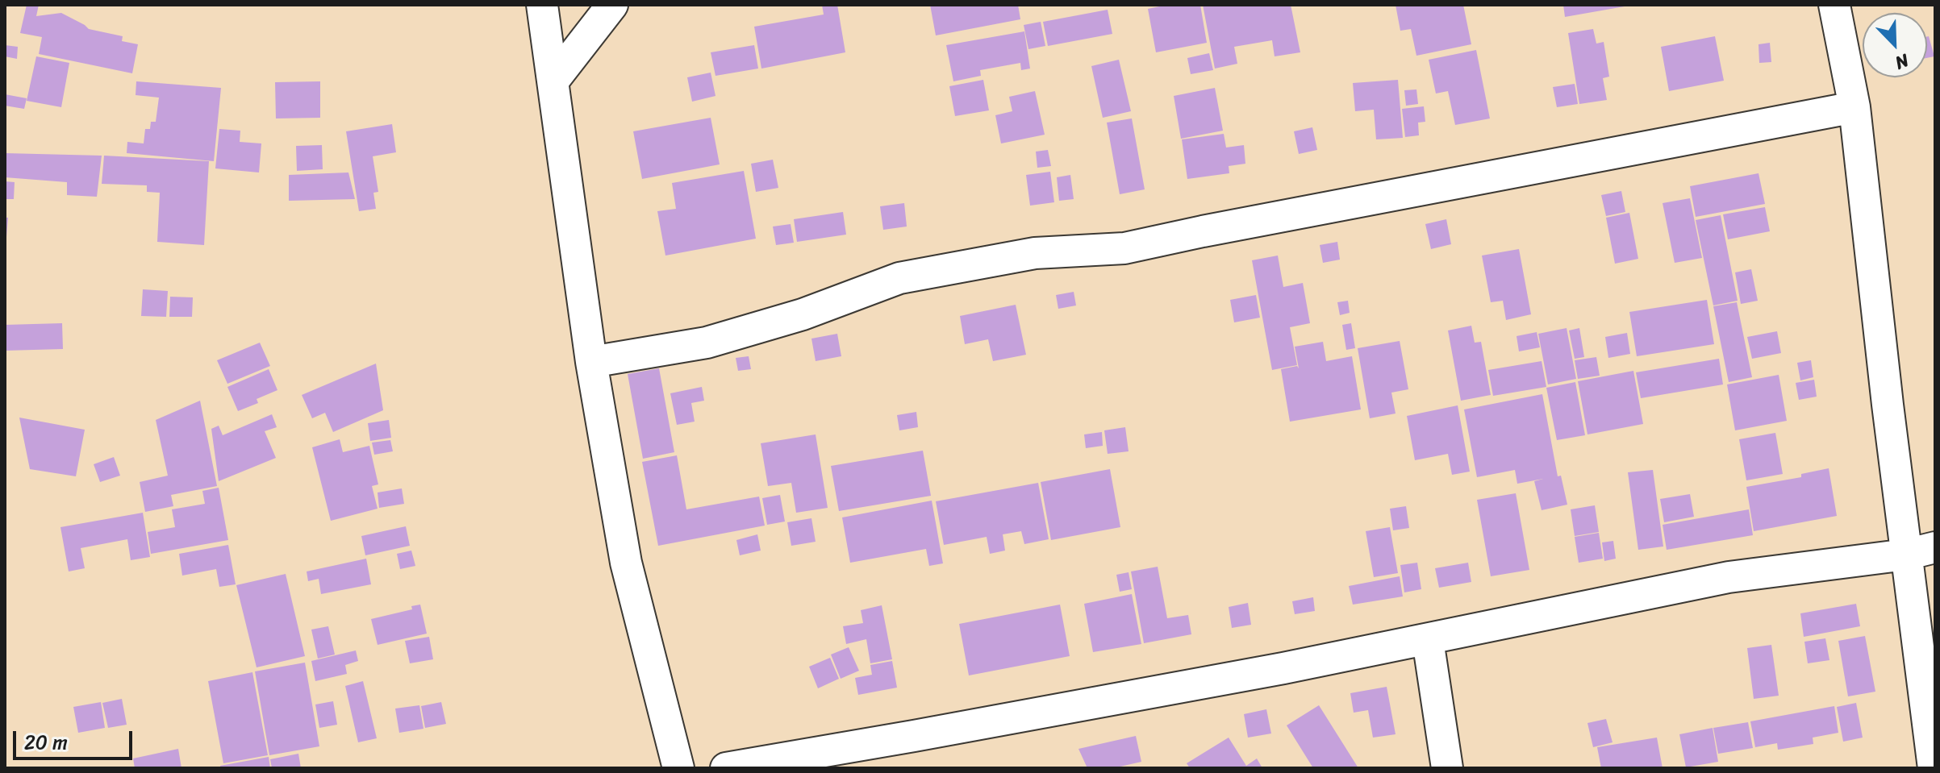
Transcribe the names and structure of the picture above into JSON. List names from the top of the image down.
{
  "scale_bar": "20 m",
  "north": "bottom right"
}
